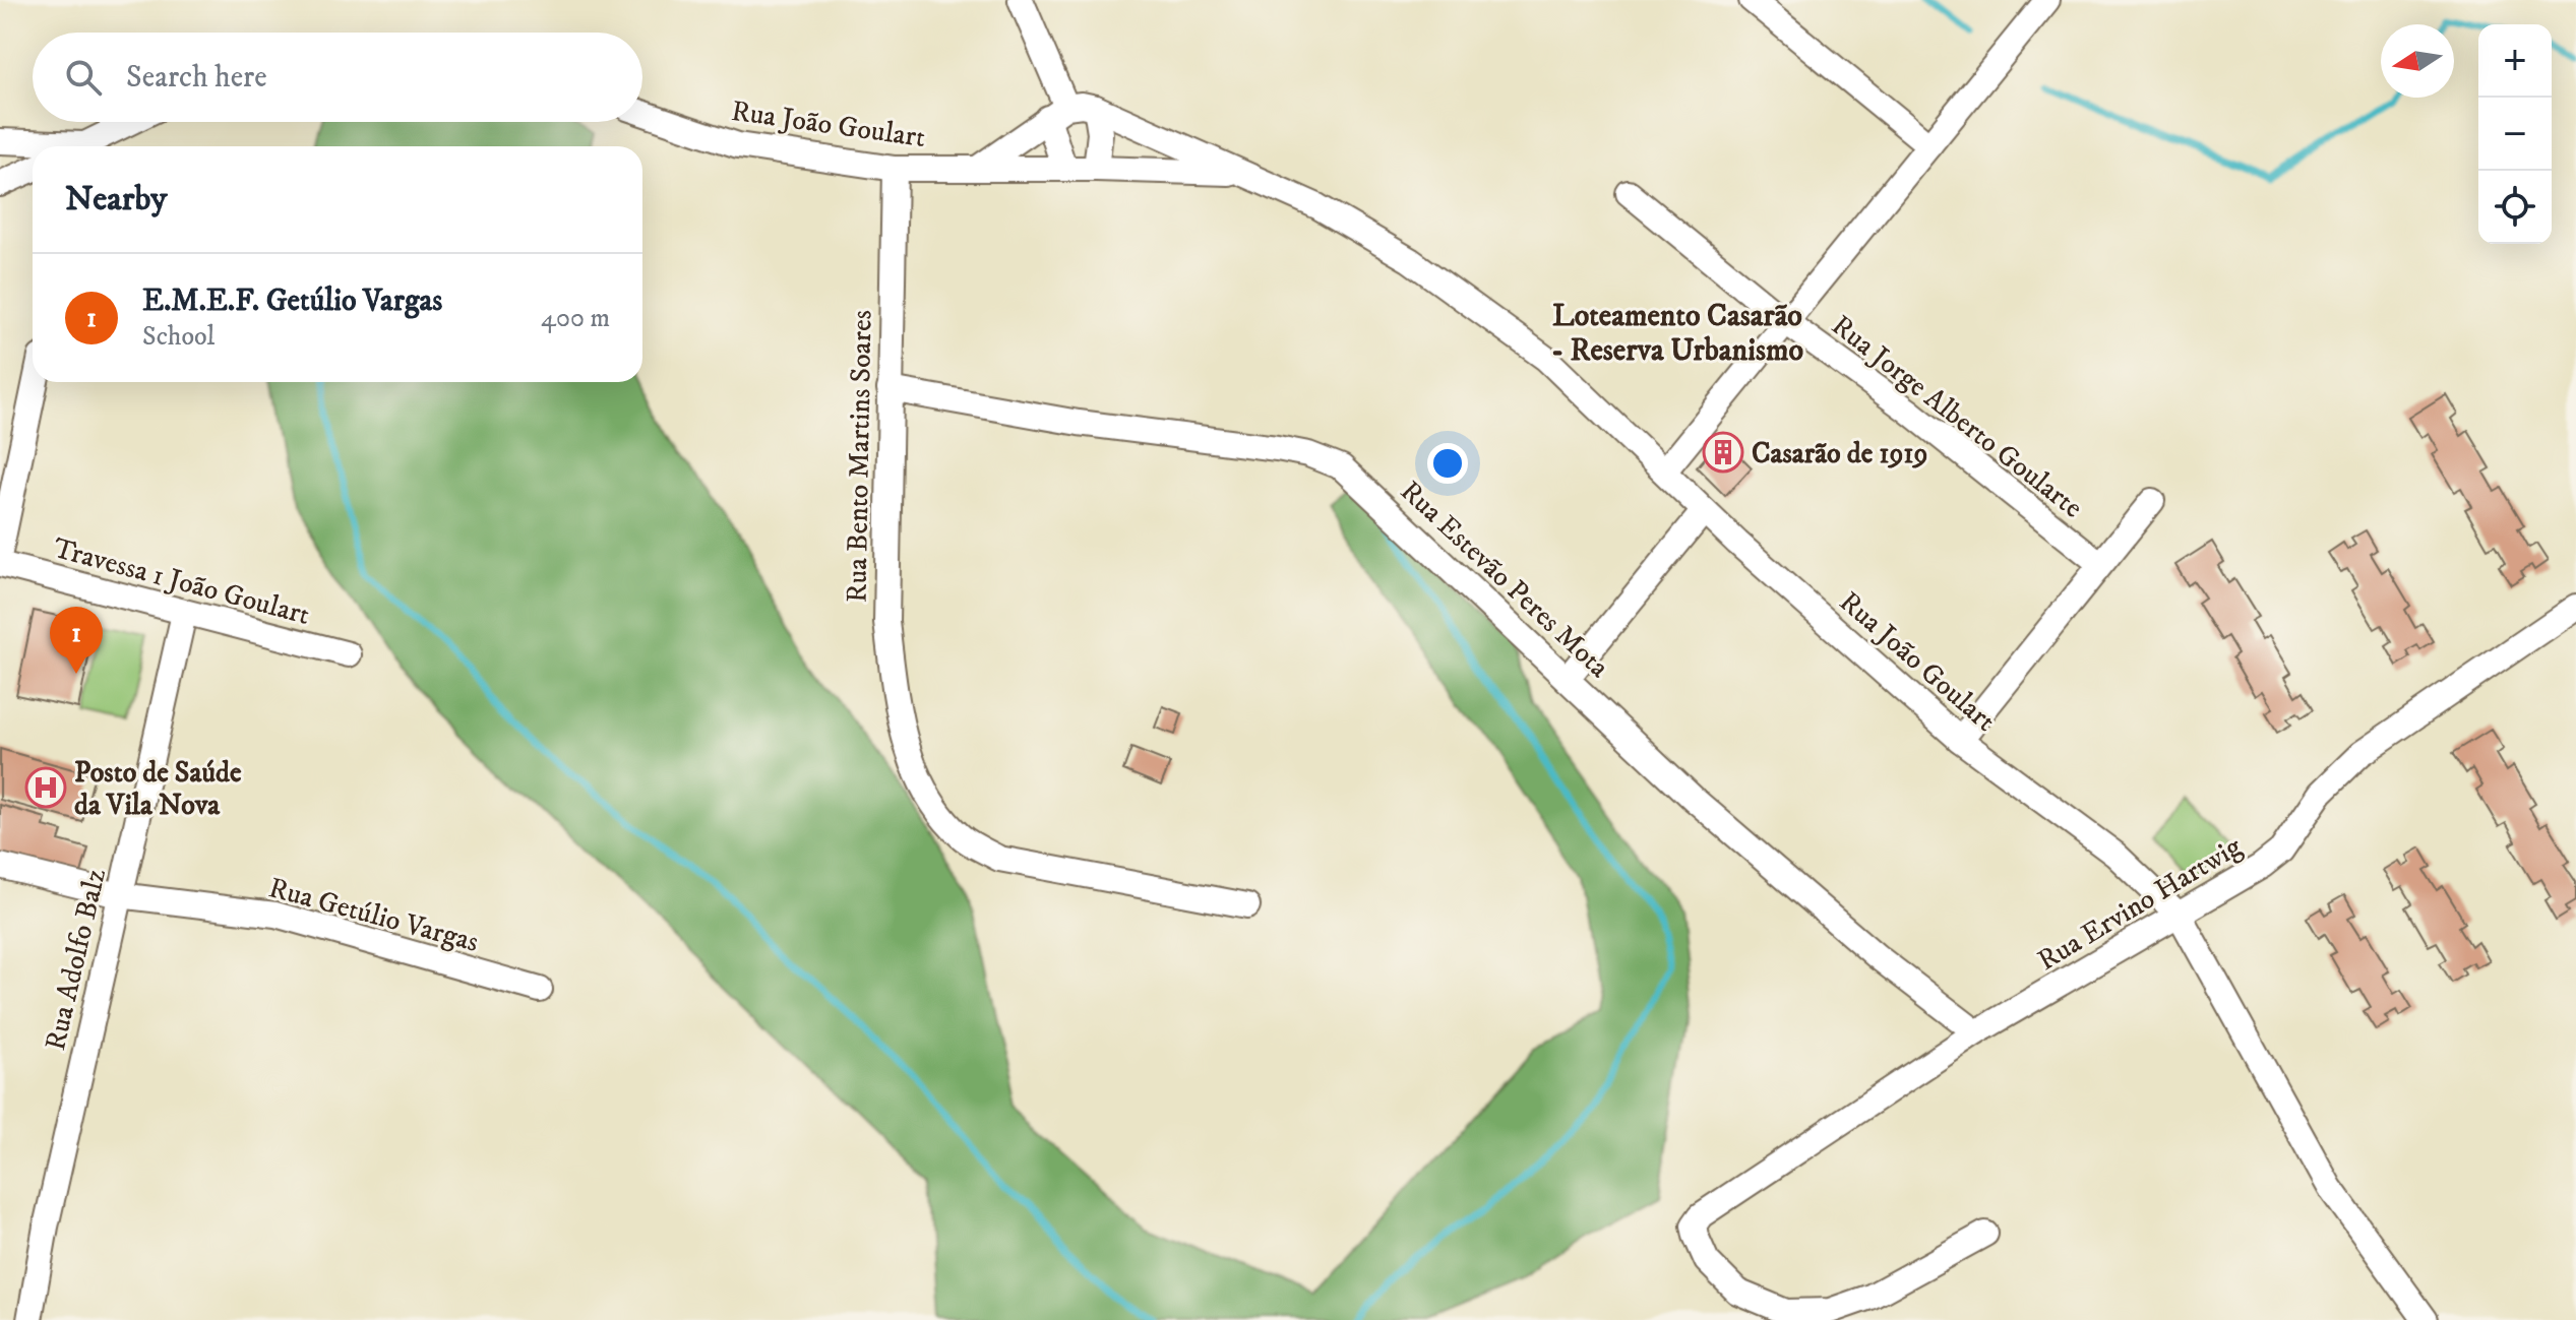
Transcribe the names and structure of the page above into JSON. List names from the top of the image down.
{
  "streets": {
    "street": [
      "Rua João Goulart",
      "Rua Jorge Alberto Goularte",
      "Rua Bento Martins Soares",
      "Rua Estevão Peres Mota",
      "Travessa 1 João Goulart",
      "Rua Ervino Hartwig",
      "Rua Getúlio Vargas",
      "Rua Adolfo Balz"
    ]
  },
  "crossings": [
    ["Rua João Goulart", "Rua Bento Martins Soares"],
    ["Rua João Goulart", "Rua Ervino Hartwig"],
    ["Rua Bento Martins Soares", "Rua Estevão Peres Mota"],
    ["Rua Estevão Peres Mota", "Rua Ervino Hartwig"],
    ["Travessa 1 João Goulart", "Rua Adolfo Balz"],
    ["Rua Getúlio Vargas", "Rua Adolfo Balz"]
  ],
  "districts": ["Loteamento Casarão - Reserva Urbanismo"],
  "places": {
    "building": ["Casarão de 1919"],
    "hospital": ["Posto de Saúde da Vila Nova"]
  },
  "north": "left",
  "page": {
    "map_buttons": ["+", "−"],
    "search": "Search here",
    "heading": "Nearby",
    "list": [
      {
        "mark": "1",
        "name": "E.M.E.F. Getúlio Vargas",
        "note": "School",
        "value": "400 m"
      }
    ],
    "pins": "1"
  }
}
